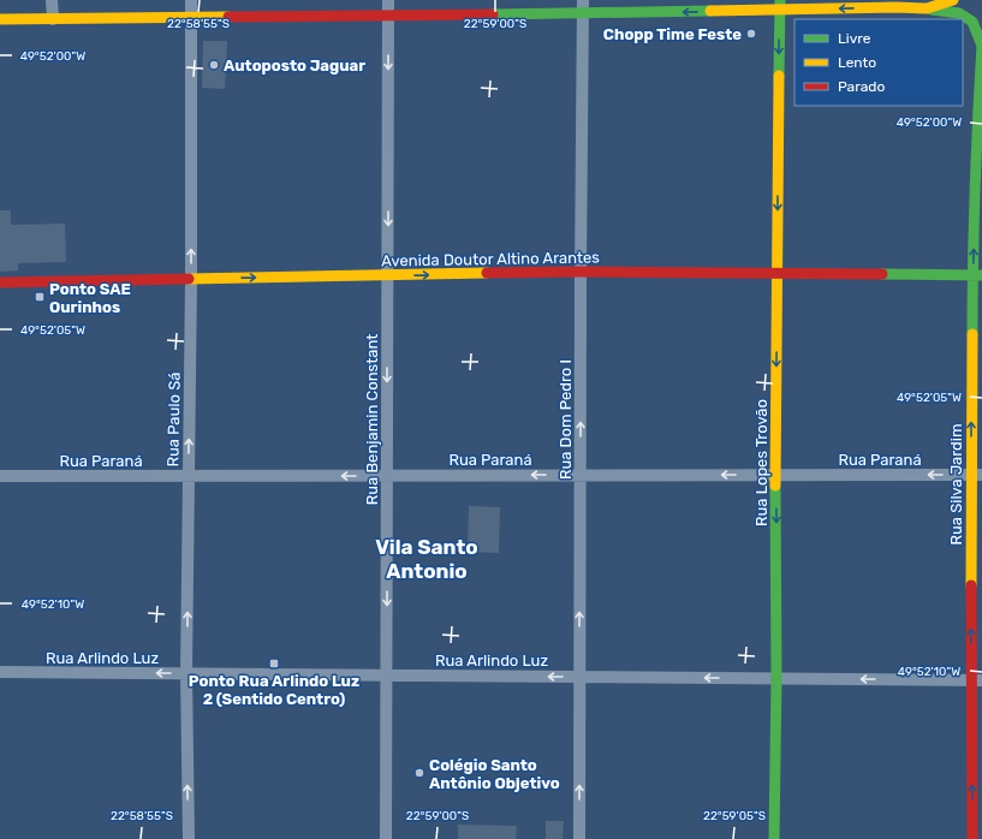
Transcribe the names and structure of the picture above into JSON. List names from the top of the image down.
{
  "streets": {
    "street": [
      "Avenida Doutor Altino Arantes",
      "Rua Paulo Sá",
      "Rua Benjamin Constant",
      "Rua Dom Pedro I",
      "Rua Paraná",
      "Rua Lopes Trovão",
      "Rua Silva Jardim",
      "Rua Arlindo Luz"
    ]
  },
  "crossings": [
    ["Avenida Doutor Altino Arantes", "Rua Paulo Sá"],
    ["Avenida Doutor Altino Arantes", "Rua Benjamin Constant"],
    ["Avenida Doutor Altino Arantes", "Rua Dom Pedro I"],
    ["Avenida Doutor Altino Arantes", "Rua Lopes Trovão"],
    ["Avenida Doutor Altino Arantes", "Rua Silva Jardim"],
    ["Rua Paulo Sá", "Rua Paraná"],
    ["Rua Paulo Sá", "Rua Arlindo Luz"],
    ["Rua Benjamin Constant", "Rua Paraná"],
    ["Rua Benjamin Constant", "Rua Arlindo Luz"],
    ["Rua Dom Pedro I", "Rua Paraná"],
    ["Rua Dom Pedro I", "Rua Arlindo Luz"],
    ["Rua Paraná", "Rua Lopes Trovão"],
    ["Rua Paraná", "Rua Silva Jardim"],
    ["Rua Lopes Trovão", "Rua Arlindo Luz"],
    ["Rua Silva Jardim", "Rua Arlindo Luz"]
  ],
  "one_way": [
    "Avenida Doutor Altino Arantes",
    "Rua Paulo Sá",
    "Rua Benjamin Constant",
    "Rua Dom Pedro I",
    "Rua Paraná",
    "Rua Lopes Trovão",
    "Rua Silva Jardim",
    "Rua Arlindo Luz"
  ],
  "districts": ["Vila Santo Antonio"],
  "places": {
    "other": ["Chopp Time Feste", "Autoposto Jaguar", "Colégio Santo Antônio Objetivo"],
    "transit": ["Ponto SAE Ourinhos", "Ponto Rua Arlindo Luz 2 (Sentido Centro)"]
  },
  "legend": ["Livre", "Lento", "Parado"],
  "coordinates": [
    "22°58'55\"S",
    "22°59'00\"S",
    "49°52'00\"W",
    "49°52'05\"W",
    "49°52'10\"W",
    "22°59'05\"S"
  ]
}
